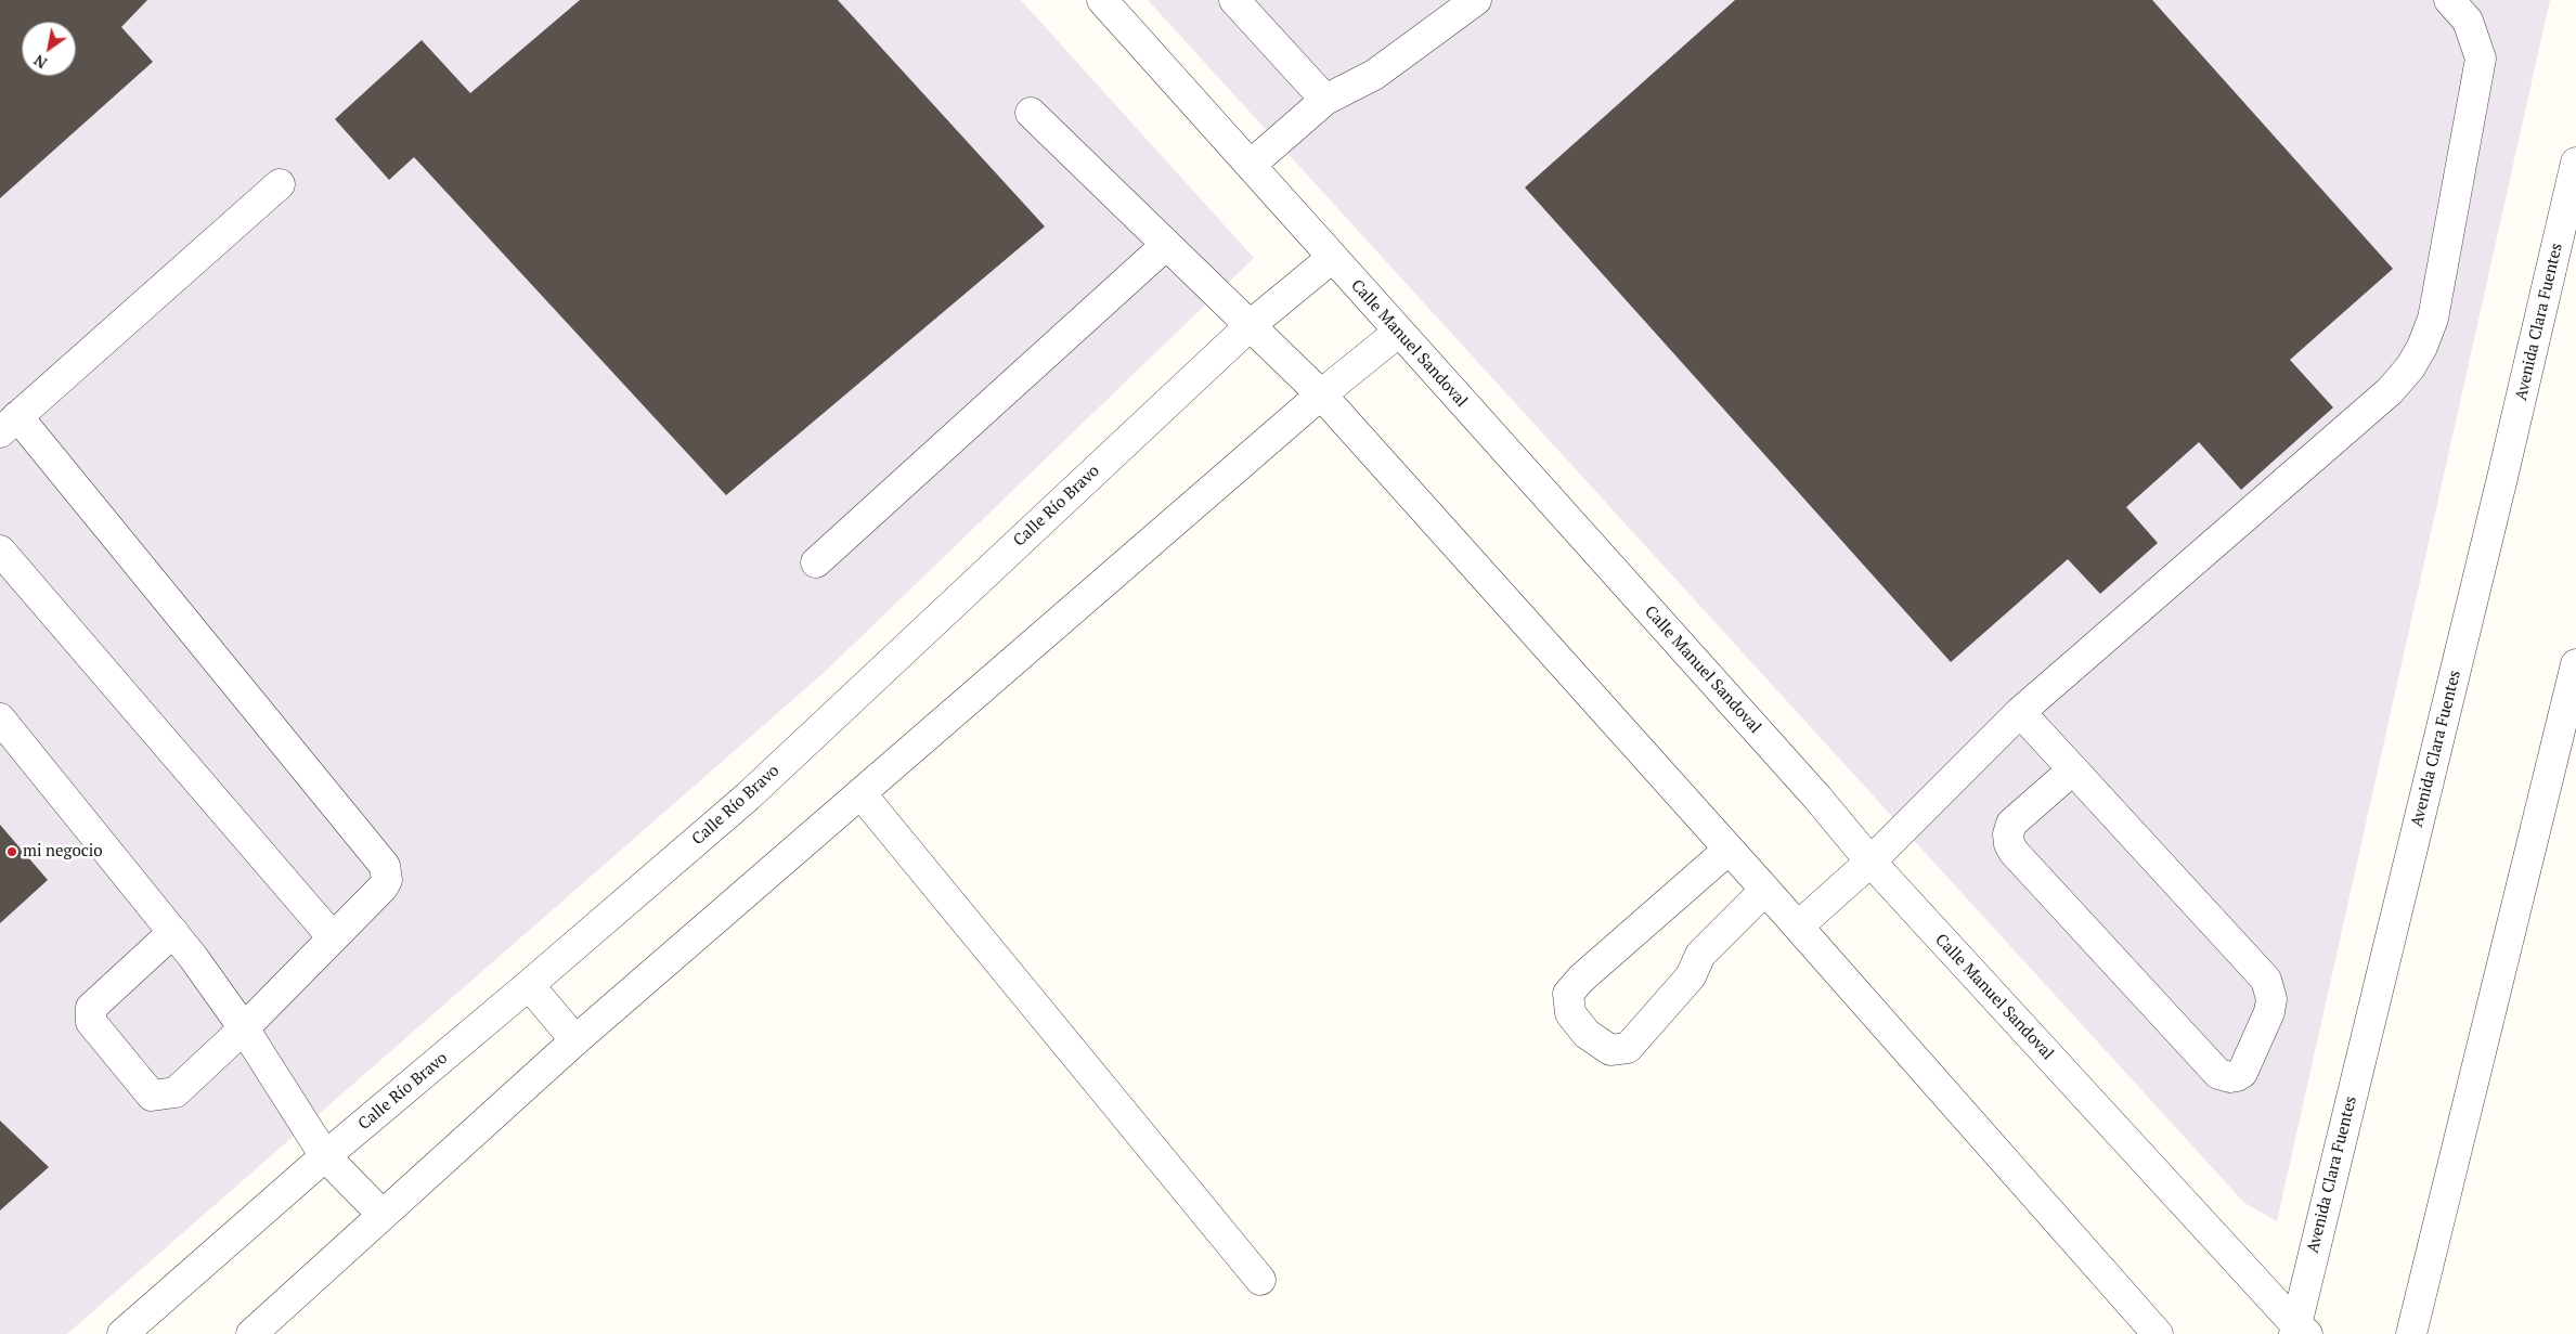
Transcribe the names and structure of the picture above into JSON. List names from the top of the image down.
{
  "streets": {
    "street": ["Avenida Clara Fuentes", "Calle Manuel Sandoval", "Calle Río Bravo"]
  },
  "crossings": [
    ["Avenida Clara Fuentes", "Calle Manuel Sandoval"],
    ["Calle Manuel Sandoval", "Calle Río Bravo"]
  ],
  "places": ["mi negocio"],
  "north": "bottom left"
}
